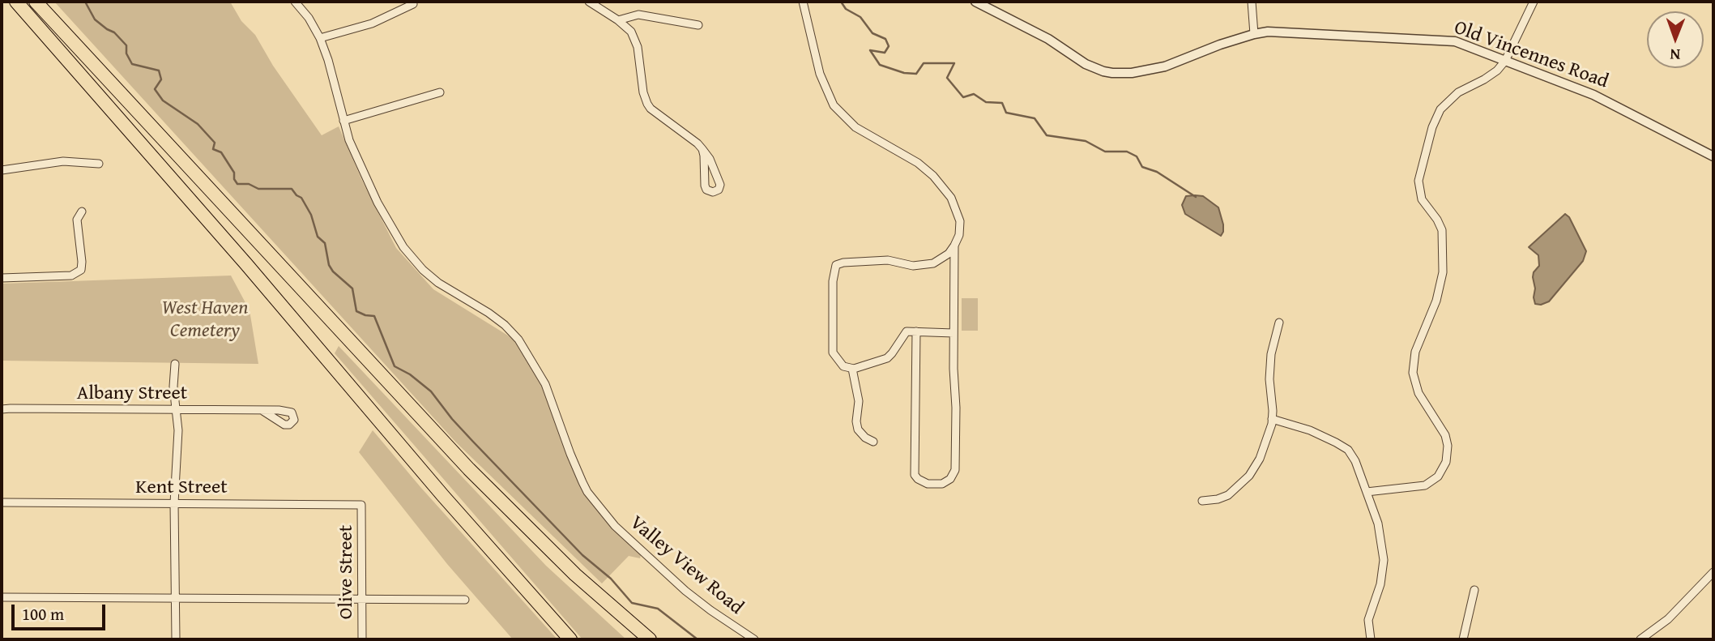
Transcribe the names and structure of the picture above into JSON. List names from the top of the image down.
{
  "streets": {
    "street": [
      "Old Vincennes Road",
      "Albany Street",
      "Kent Street",
      "Valley View Road",
      "Olive Street"
    ]
  },
  "crossings": [
    ["Kent Street", "Olive Street"]
  ],
  "parks": ["West Haven Cemetery"],
  "scale_bar": "100 m",
  "north": "bottom"
}
